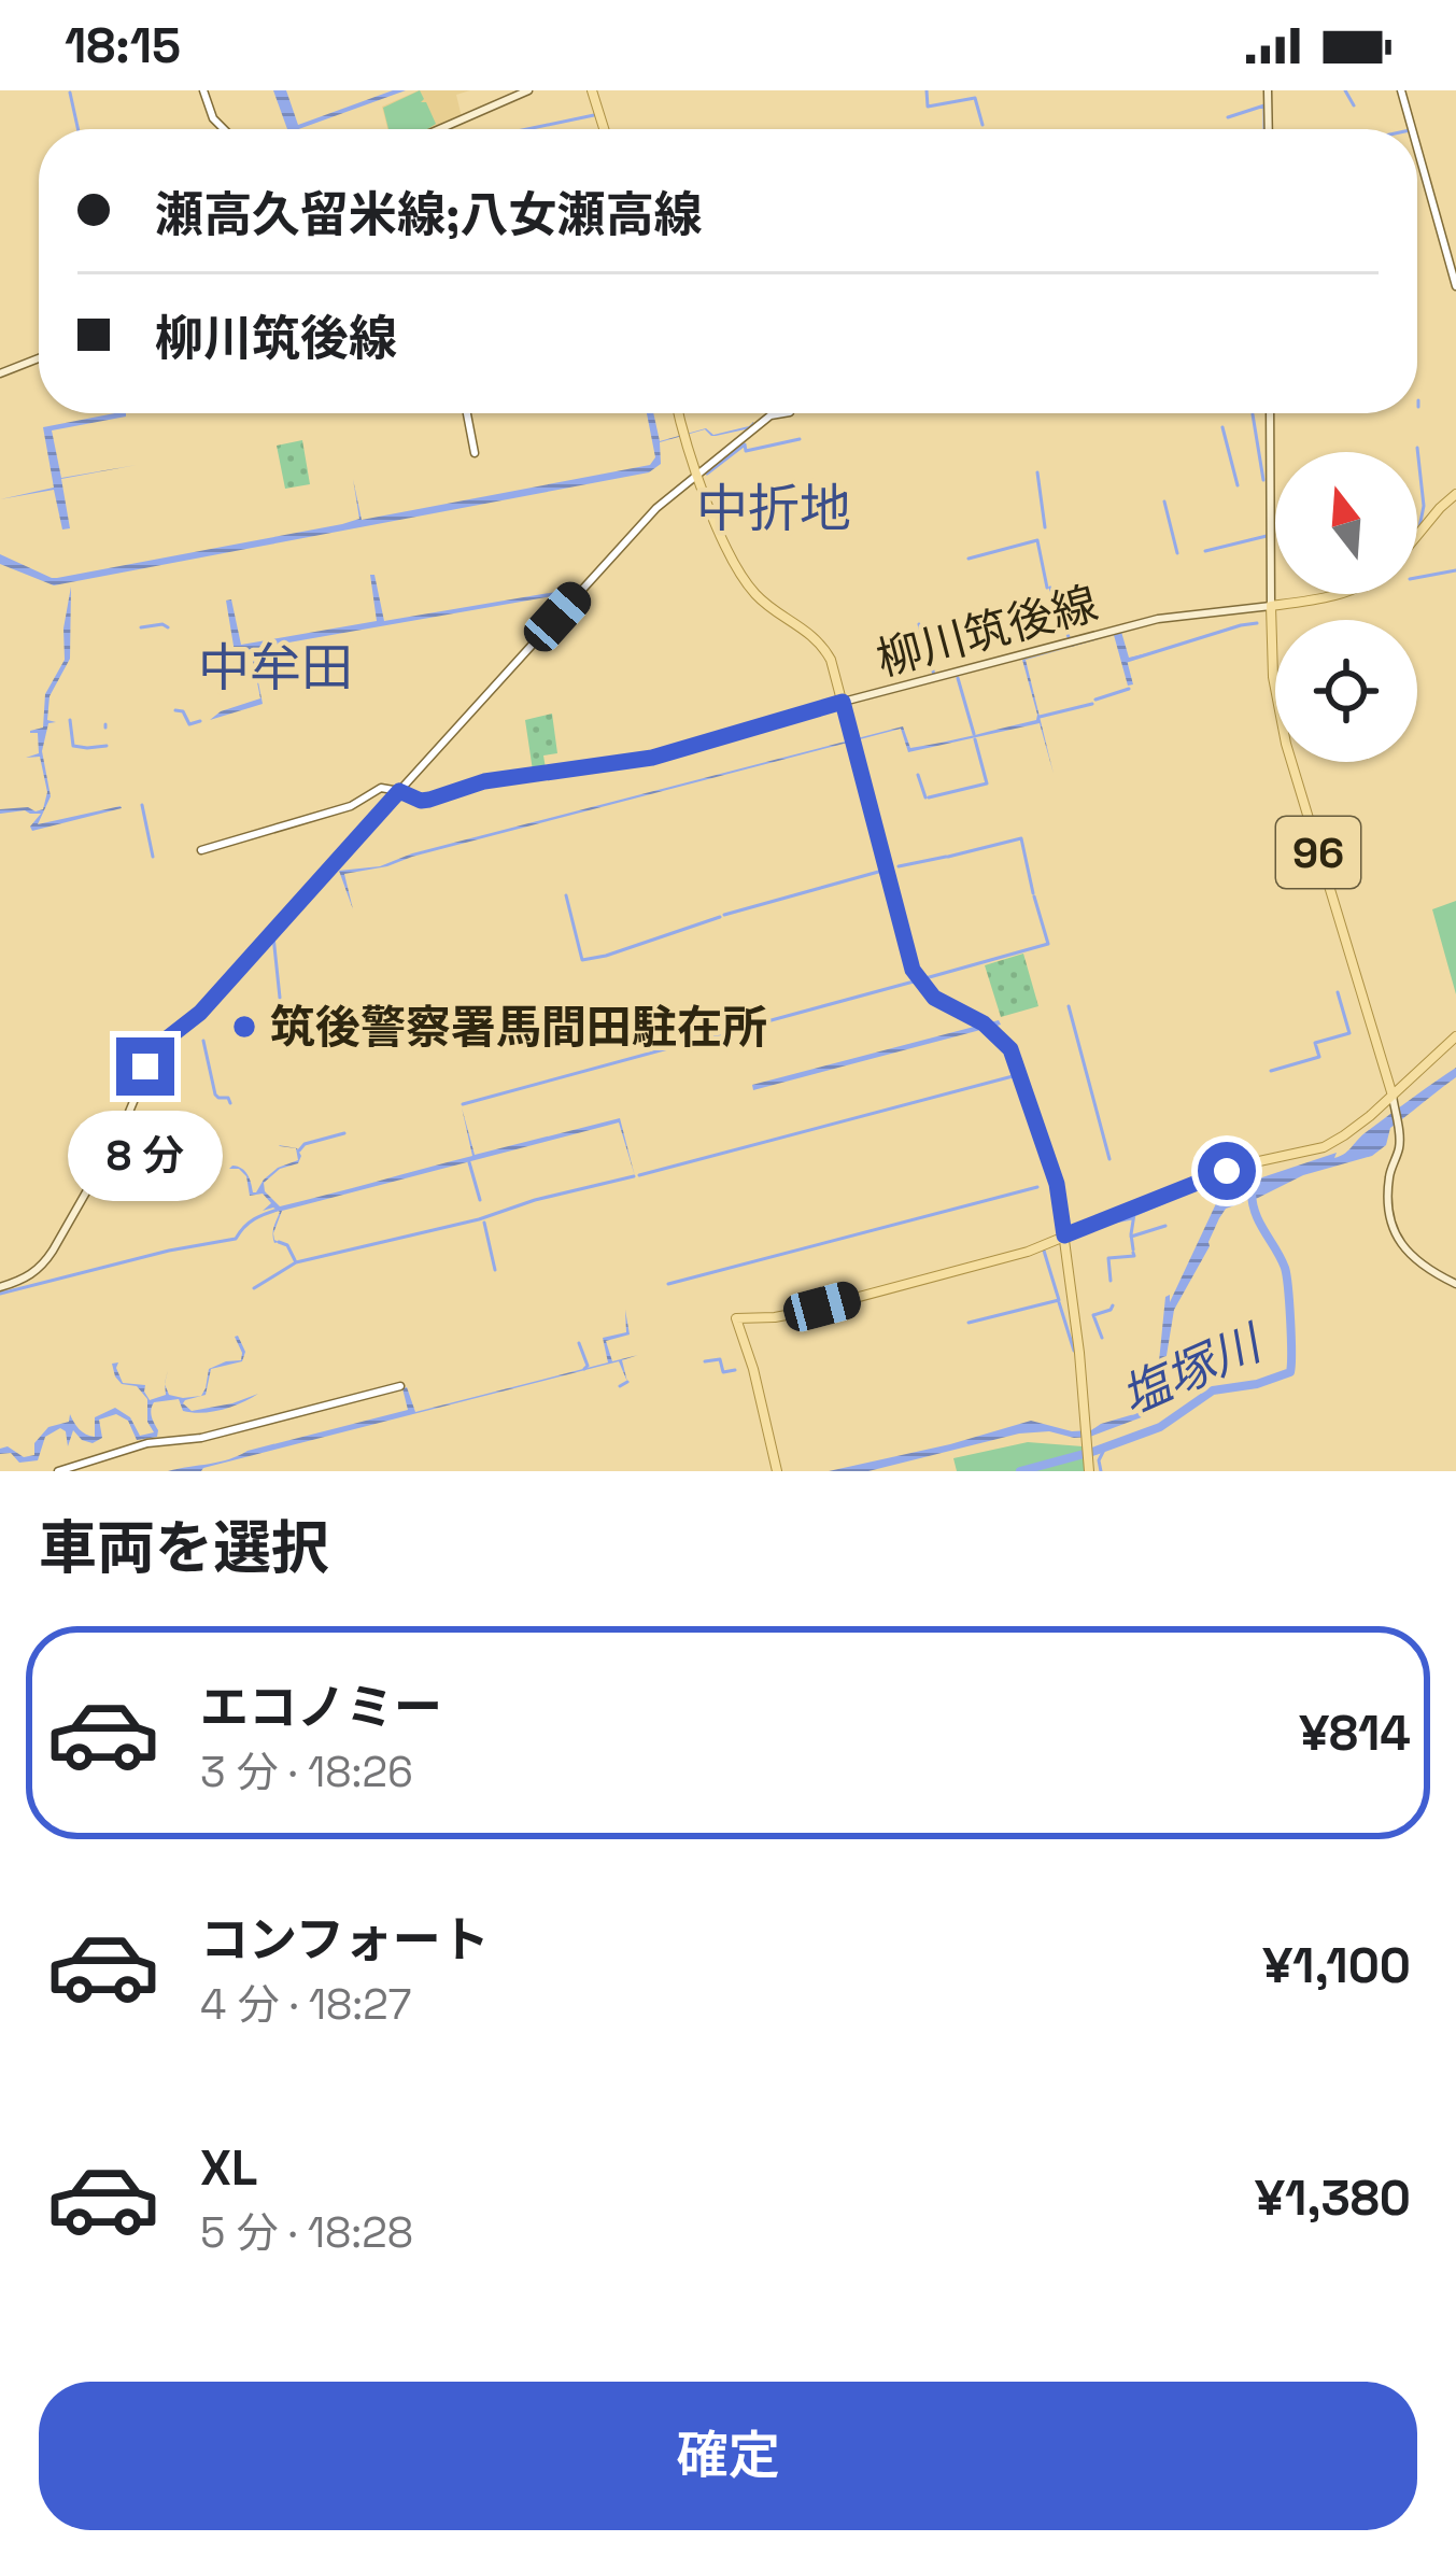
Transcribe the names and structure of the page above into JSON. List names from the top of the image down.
{
  "streets": {
    "main road": ["柳川筑後線", "96"]
  },
  "crossings": [
    ["柳川筑後線", "96"]
  ],
  "districts": ["中折地", "中牟田"],
  "water": ["塩塚川"],
  "places": ["筑後警察署馬間田駐在所"],
  "north": "top",
  "page": {
    "status": "18:15",
    "banner": ["瀬高久留米線;八女瀬高線", "柳川筑後線"],
    "bubble": "8 分",
    "heading": "車両を選択",
    "list": [
      {
        "name": "エコノミー",
        "note": "3 分 · 18:26",
        "value": "¥814"
      },
      {
        "name": "コンフォート",
        "note": "4 分 · 18:27",
        "value": "¥1,100"
      },
      {
        "name": "XL",
        "note": "5 分 · 18:28",
        "value": "¥1,380"
      }
    ],
    "buttons": "確定"
  }
}
